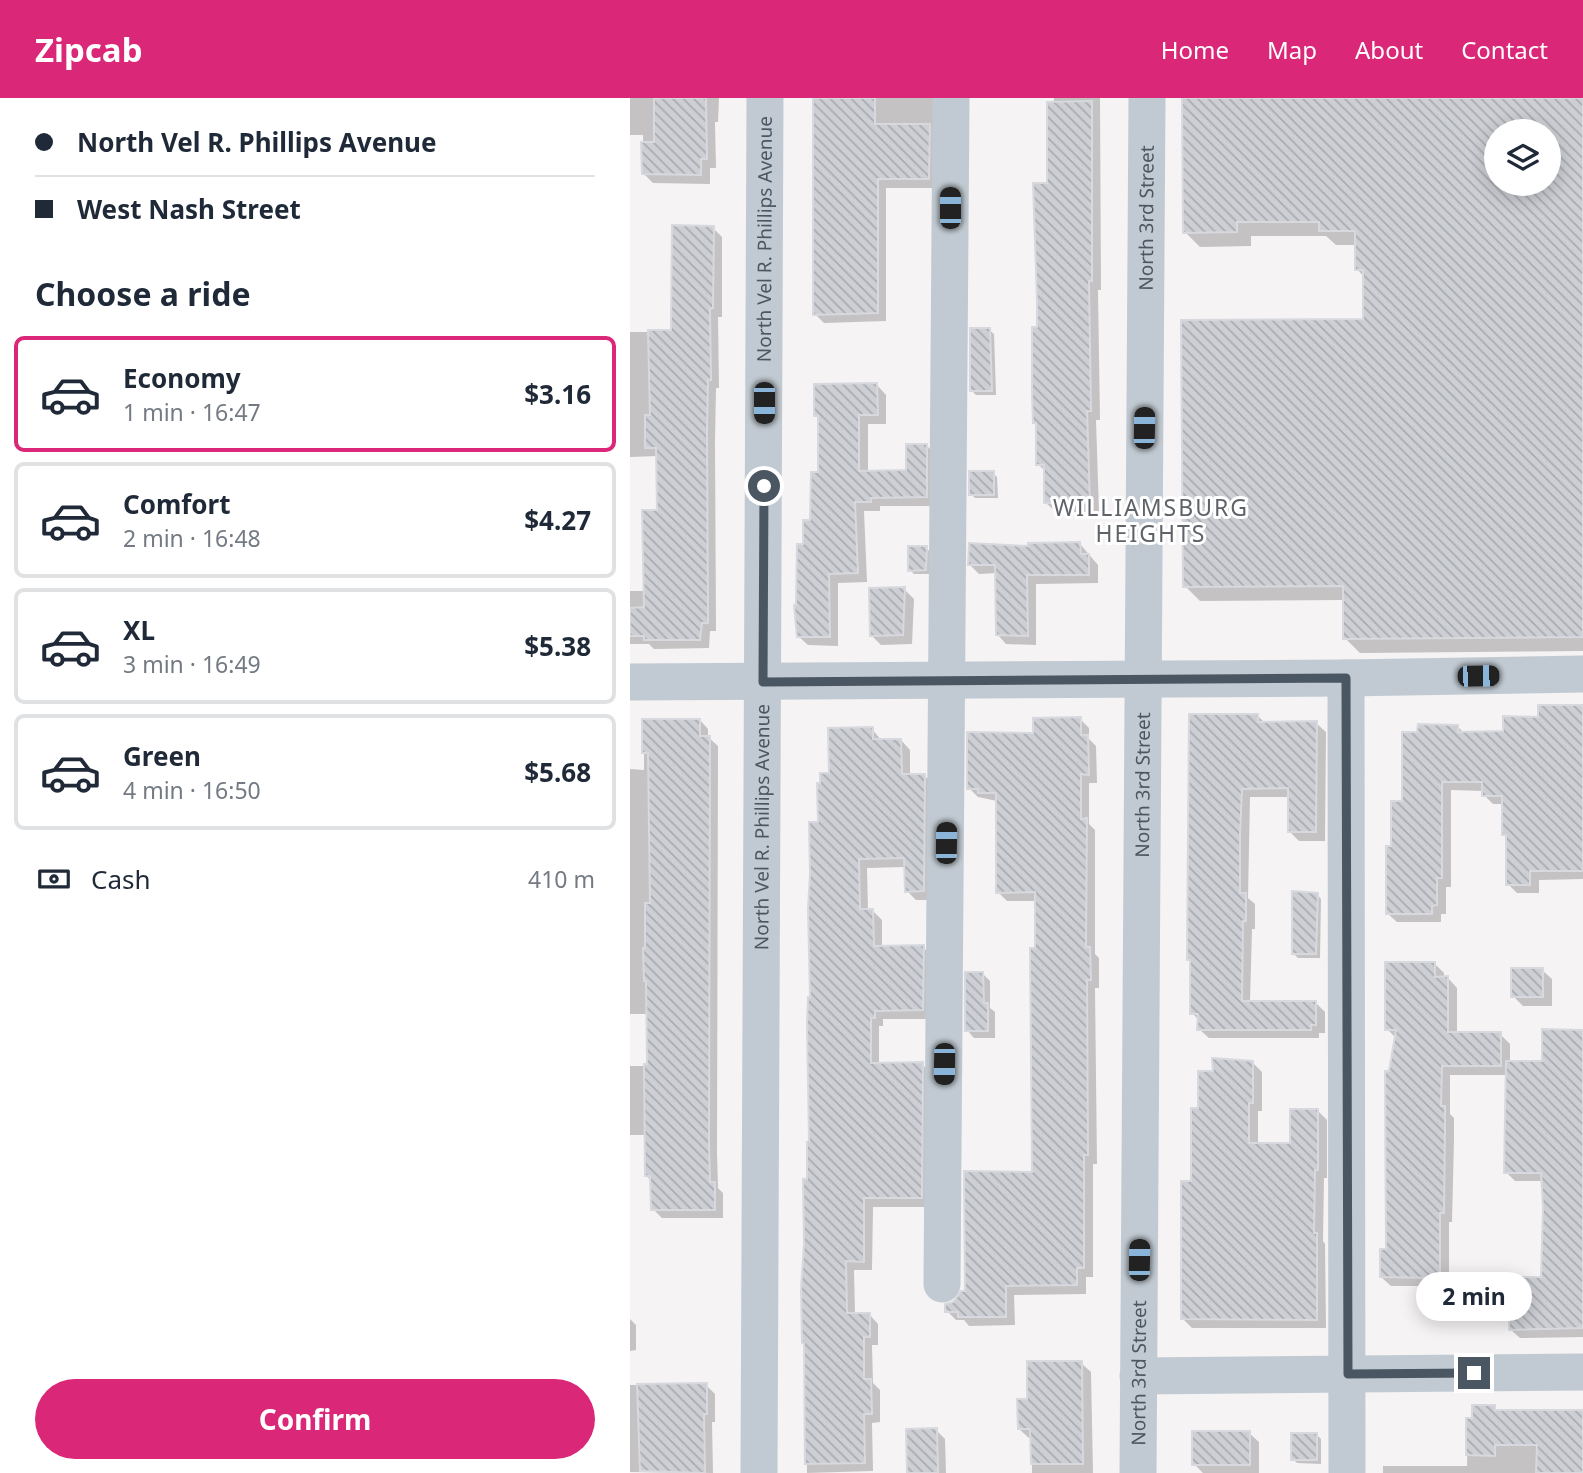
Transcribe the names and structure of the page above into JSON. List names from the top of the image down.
{
  "streets": {
    "street": ["North 3rd Street", "North Vel R. Phillips Avenue"]
  },
  "districts": ["WILLIAMSBURG HEIGHTS"],
  "page": {
    "header": "Zipcab",
    "nav": [
      "Home",
      "Map",
      "About",
      "Contact"
    ],
    "banner": ["North Vel R. Phillips Avenue", "West Nash Street"],
    "heading": "Choose a ride",
    "list": [
      {
        "name": "Economy",
        "note": "1 min · 16:47",
        "value": "$3.16"
      },
      {
        "name": "Comfort",
        "note": "2 min · 16:48",
        "value": "$4.27"
      },
      {
        "name": "XL",
        "note": "3 min · 16:49",
        "value": "$5.38"
      },
      {
        "name": "Green",
        "note": "4 min · 16:50",
        "value": "$5.68"
      }
    ],
    "pay": ["Cash", "410 m"],
    "bubble": "2 min",
    "buttons": "Confirm"
  }
}
